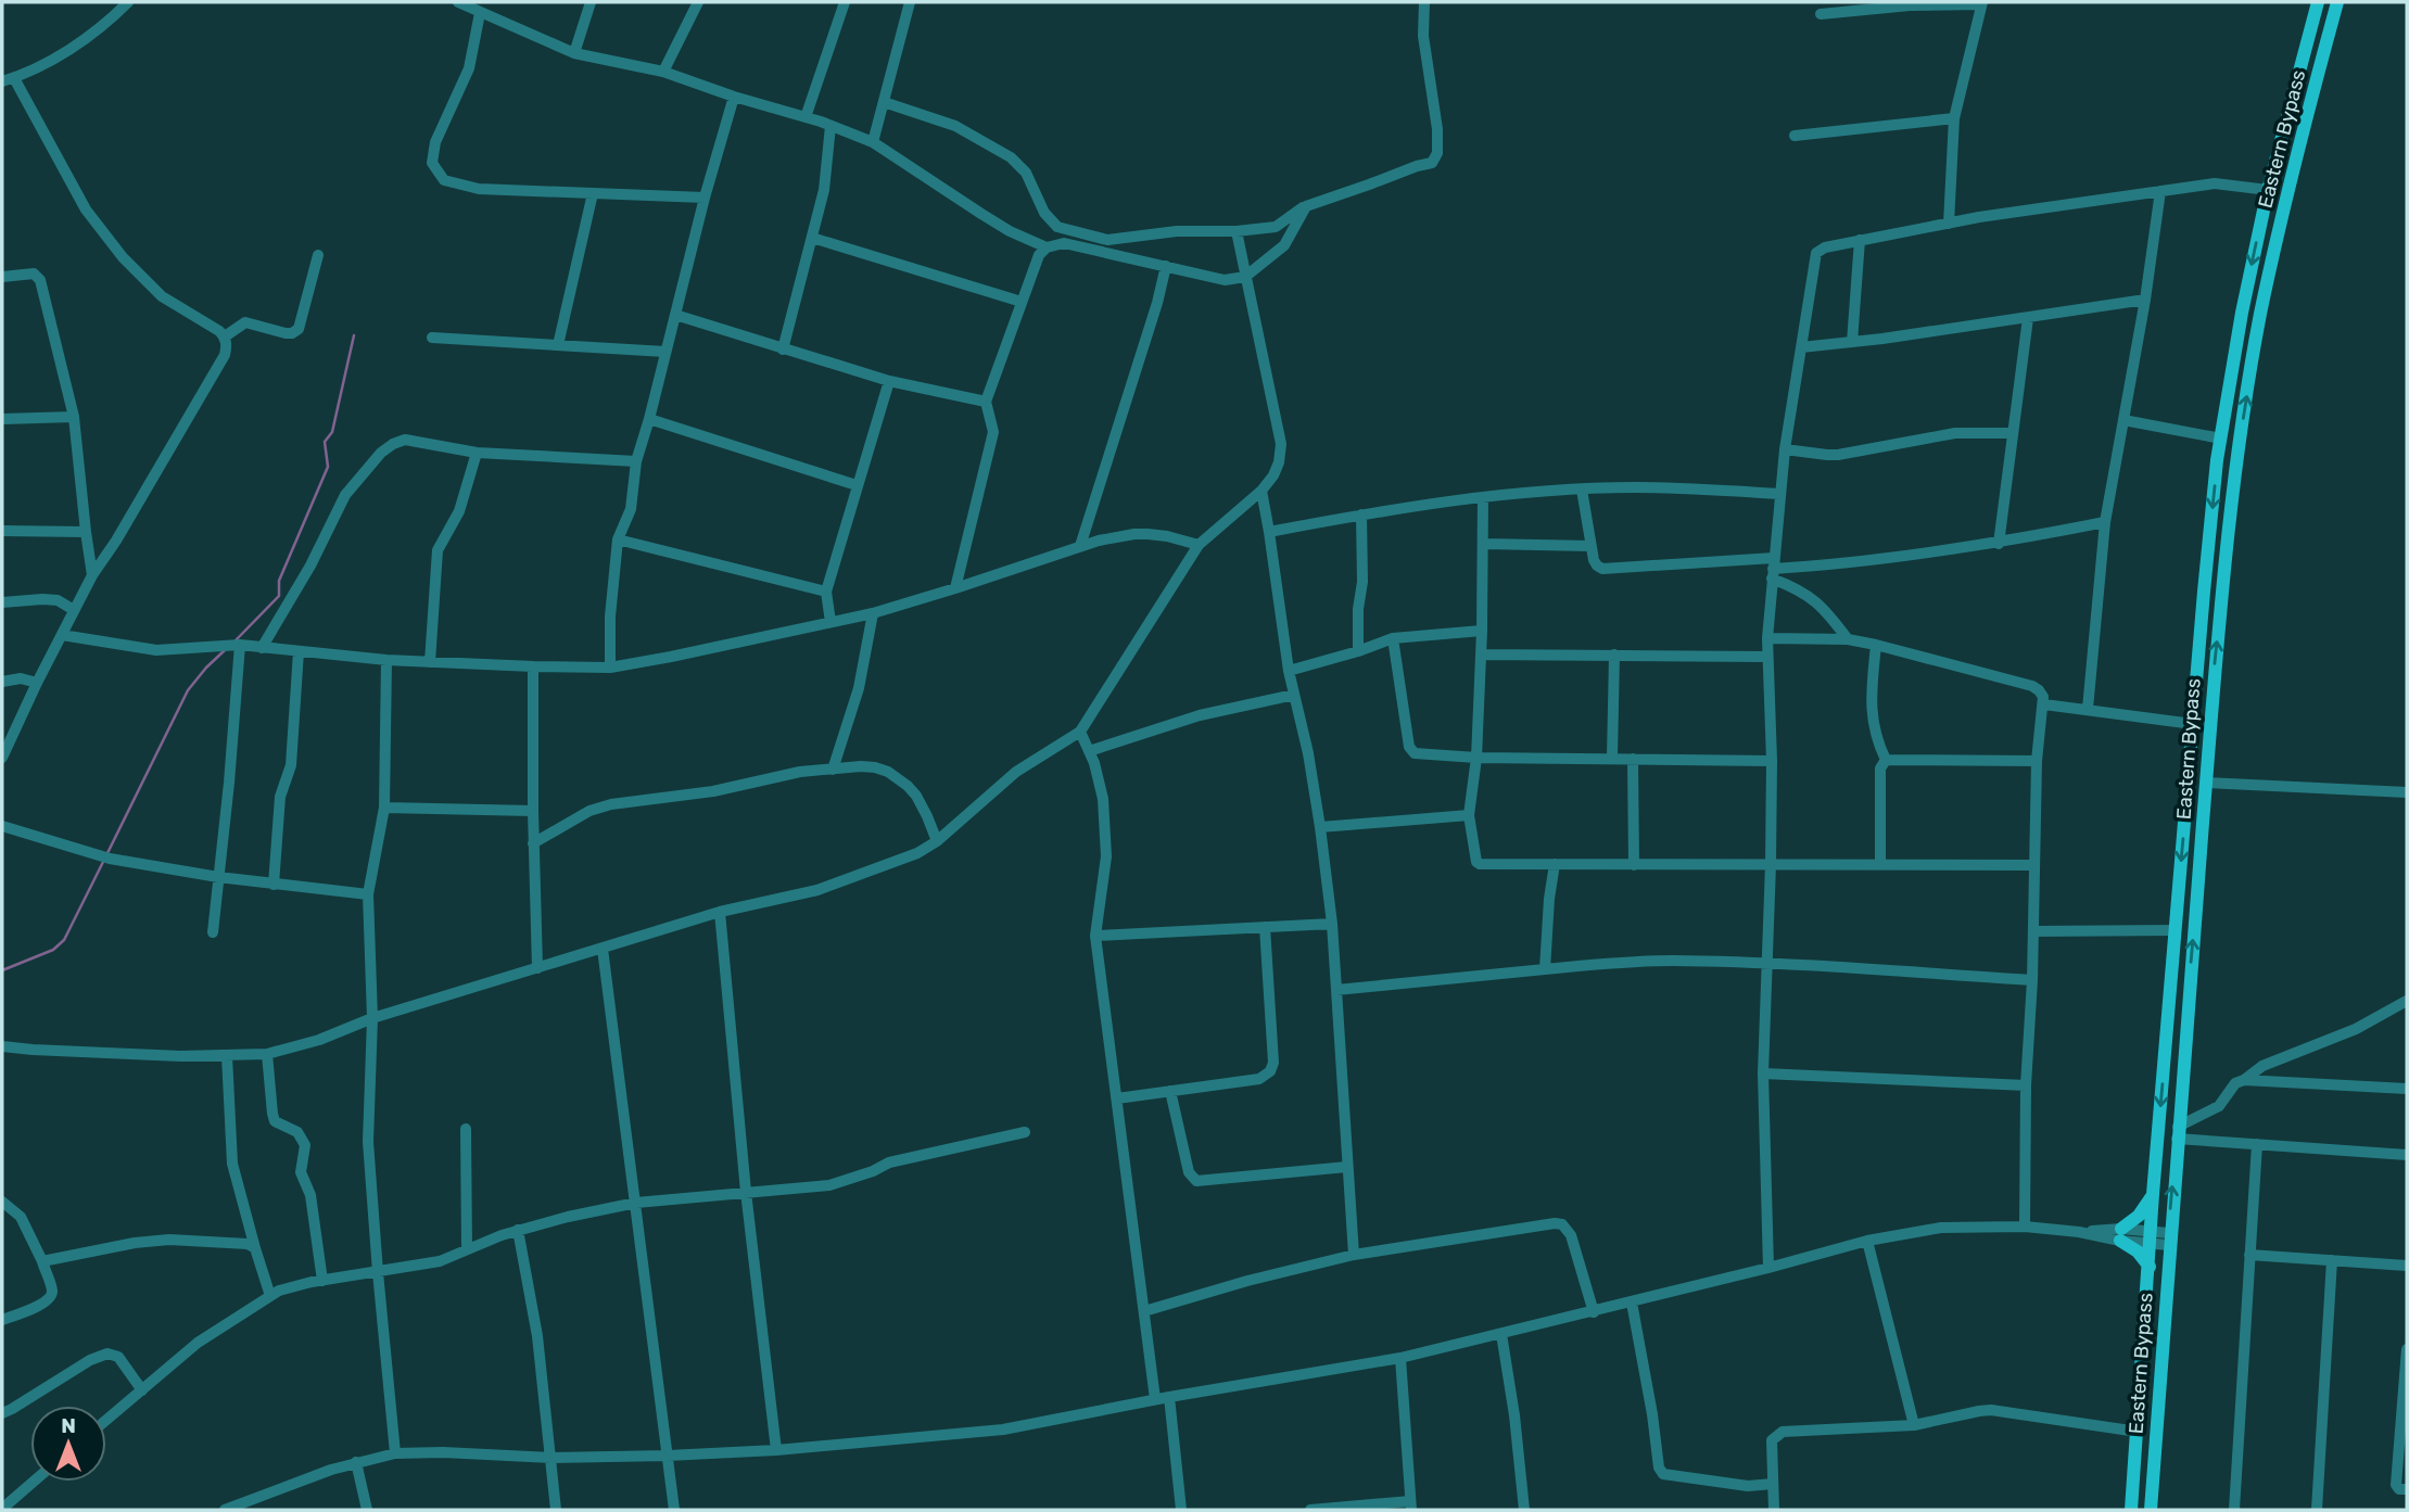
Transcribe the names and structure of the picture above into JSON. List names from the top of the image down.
{
  "streets": {
    "main road": ["Eastern Bypass"]
  },
  "north": "top"
}
